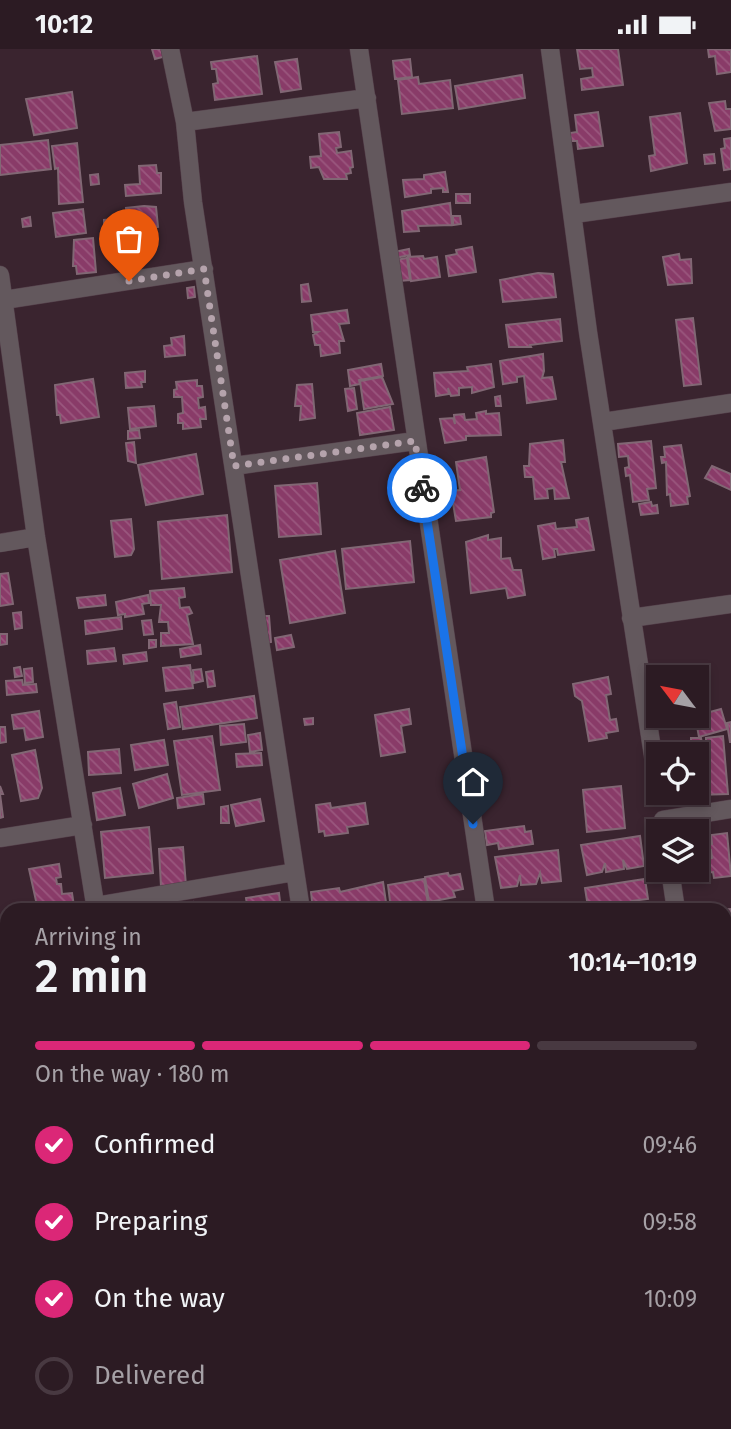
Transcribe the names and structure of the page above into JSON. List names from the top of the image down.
{
  "north": "top left",
  "page": {
    "status": "10:12",
    "heading": ["2 min", "Arriving in", "10:14–10:19"],
    "bar": "On the way · 180 m",
    "list": [
      ["Confirmed", "09:46"],
      ["Preparing", "09:58"],
      ["On the way", "10:09"],
      "Delivered"
    ]
  }
}
